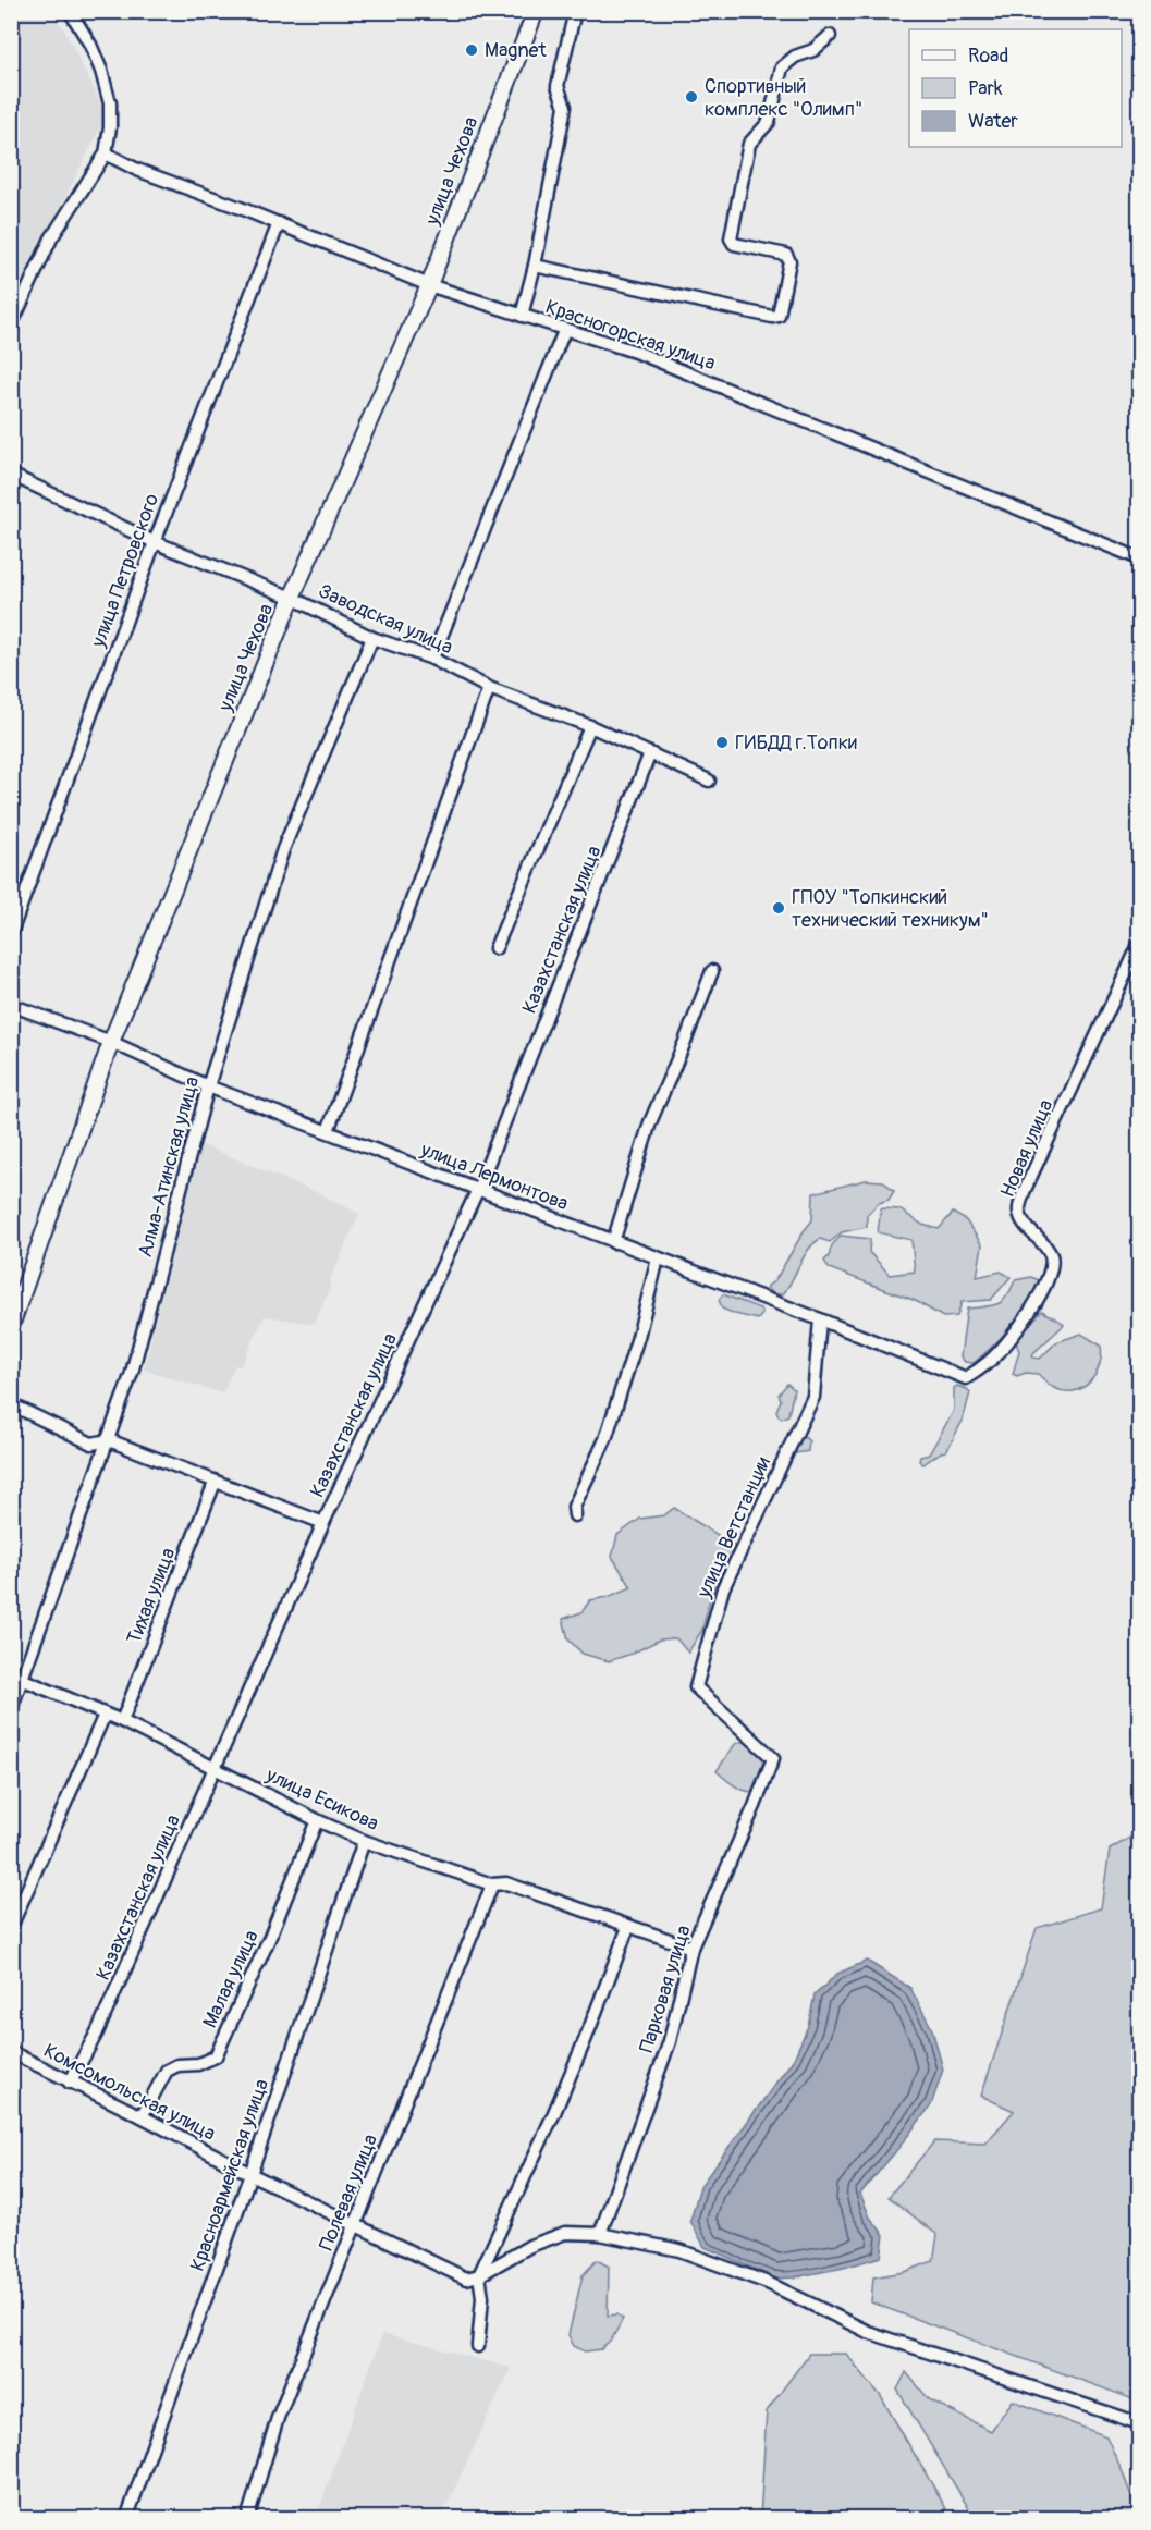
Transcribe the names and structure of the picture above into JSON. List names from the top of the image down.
{
  "streets": {
    "street": [
      "улица Чехова",
      "Красногорская улица",
      "улица Петровского",
      "Заводская улица",
      "Казахстанская улица",
      "Новая улица",
      "Алма-Атинская улица",
      "улица Лермонтова",
      "улица Ветстанции",
      "Тихая улица",
      "улица Есикова",
      "Малая улица",
      "Парковая улица",
      "Комсомольская улица",
      "Красноармейская улица",
      "Полевая улица"
    ]
  },
  "crossings": [
    ["улица Чехова", "Красногорская улица"],
    ["улица Чехова", "Заводская улица"],
    ["улица Чехова", "улица Лермонтова"],
    ["Красногорская улица", "улица Петровского"],
    ["улица Петровского", "Заводская улица"],
    ["Заводская улица", "Казахстанская улица"],
    ["Заводская улица", "Алма-Атинская улица"],
    ["Казахстанская улица", "улица Лермонтова"],
    ["Казахстанская улица", "улица Есикова"],
    ["Казахстанская улица", "Комсомольская улица"],
    ["Новая улица", "улица Лермонтова"],
    ["Алма-Атинская улица", "улица Лермонтова"],
    ["Алма-Атинская улица", "улица Есикова"],
    ["улица Лермонтова", "улица Ветстанции"],
    ["улица Ветстанции", "Парковая улица"],
    ["Тихая улица", "улица Есикова"],
    ["улица Есикова", "Малая улица"],
    ["улица Есикова", "Парковая улица"],
    ["улица Есикова", "Красноармейская улица"],
    ["улица Есикова", "Полевая улица"],
    ["Малая улица", "Комсомольская улица"],
    ["Комсомольская улица", "Красноармейская улица"],
    ["Комсомольская улица", "Полевая улица"]
  ],
  "places": [
    "Magnet",
    "Спортивный комплекс \"Олимп\"",
    "ГИБДД г.Топки",
    "ГПОУ \"Топкинский технический техникум\""
  ],
  "legend": ["Road", "Park", "Water"]
}
